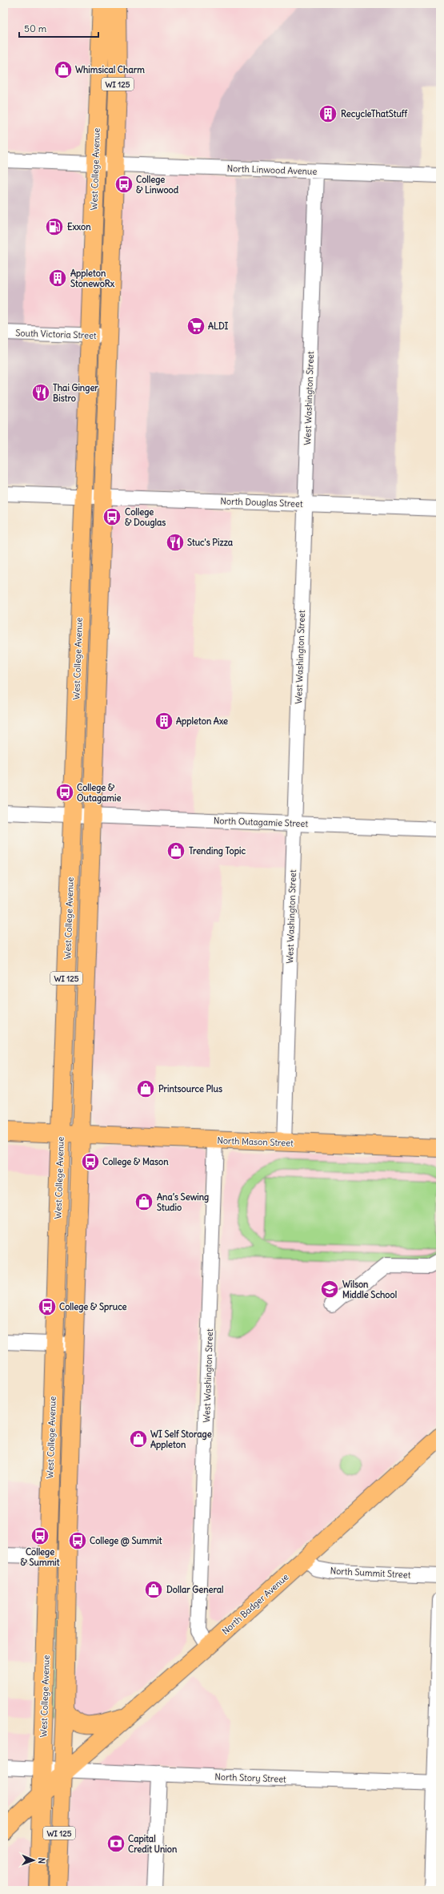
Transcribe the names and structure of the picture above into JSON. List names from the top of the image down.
{
  "streets": {
    "main road": [
      "WI 125",
      "West College Avenue",
      "North Mason Street",
      "North Badger Avenue"
    ],
    "street": [
      "North Linwood Avenue",
      "South Victoria Street",
      "West Washington Street",
      "North Douglas Street",
      "North Outagamie Street",
      "North Summit Street",
      "North Story Street"
    ]
  },
  "crossings": [
    ["West College Avenue", "North Linwood Avenue"],
    ["West College Avenue", "South Victoria Street"],
    ["West College Avenue", "North Douglas Street"],
    ["West College Avenue", "North Outagamie Street"],
    ["West College Avenue", "North Mason Street"],
    ["West College Avenue", "North Badger Avenue"],
    ["West College Avenue", "North Story Street"],
    ["North Linwood Avenue", "West Washington Street"],
    ["West Washington Street", "North Douglas Street"],
    ["West Washington Street", "North Outagamie Street"],
    ["West Washington Street", "North Mason Street"],
    ["West Washington Street", "North Badger Avenue"],
    ["North Summit Street", "North Badger Avenue"],
    ["North Badger Avenue", "North Story Street"]
  ],
  "places": {
    "shop": [
      "Whimsical Charm",
      "Trending Topic",
      "Printsource Plus",
      "Ana’s Sewing Studio",
      "WI Self Storage Appleton",
      "Dollar General"
    ],
    "building": ["RecycleThatStuff", "Appleton StonewoRx", "Appleton Axe"],
    "bus stop": [
      "College & Linwood",
      "College & Douglas",
      "College & Outagamie",
      "College & Mason",
      "College & Spruce",
      "College & Summit",
      "College @ Summit"
    ],
    "fuel station": ["Exxon"],
    "supermarket": ["ALDI"],
    "restaurant": ["Thai Ginger Bistro", "Stuc's Pizza"],
    "school or university": ["Wilson Middle School"],
    "bank": ["Capital Credit Union"]
  },
  "scale_bar": "50 m",
  "north": "right"
}
